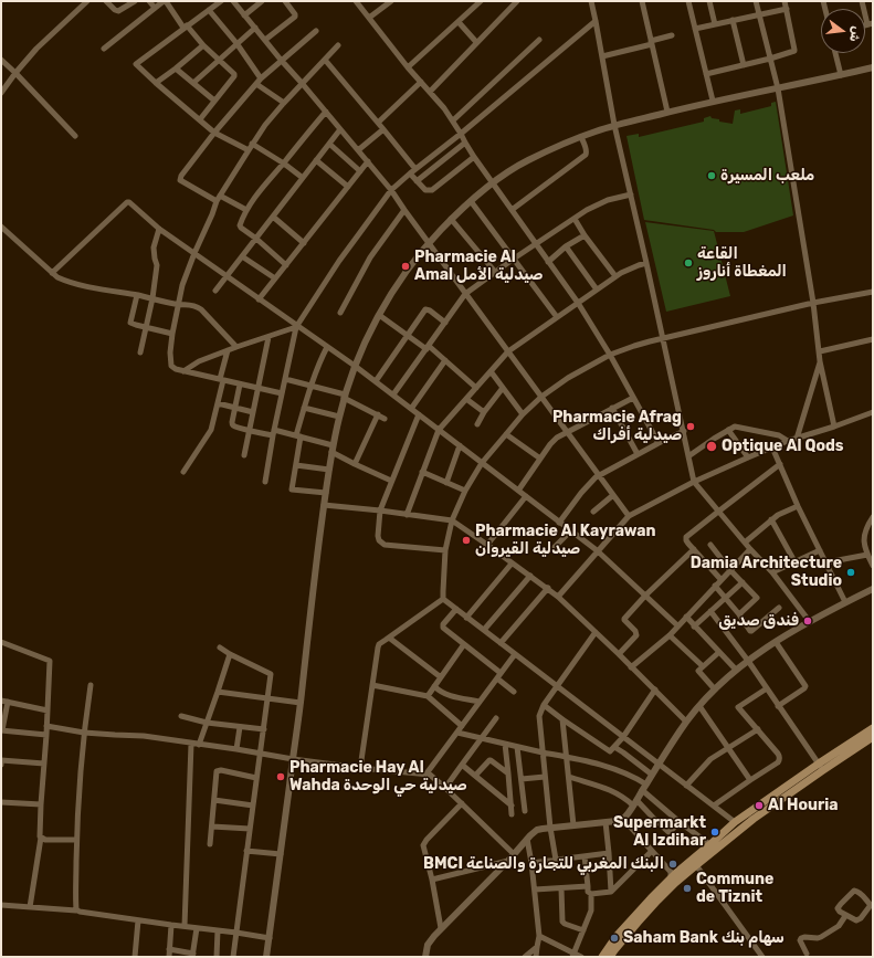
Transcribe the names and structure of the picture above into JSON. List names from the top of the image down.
{
  "places": [
    "ملعب المسيرة",
    "القاعة المغطاة أناروز",
    "Pharmacie Al Amal صيدلية الأمل",
    "Pharmacie Afrag صيدلية أفراك",
    "Optique Al Qods",
    "Pharmacie Al Kayrawan صيدلية القيروان",
    "Damia Architecture Studio",
    "فندق صديق",
    "Pharmacie Hay Al Wahda صيدلية حي الوحدة",
    "Al Houria",
    "Supermarkt Al Izdihar",
    "BMCI البنك المغربي للتجارة والصناعة",
    "Commune de Tiznit",
    "Saham Bank سهام بنك"
  ],
  "north": "right"
}
